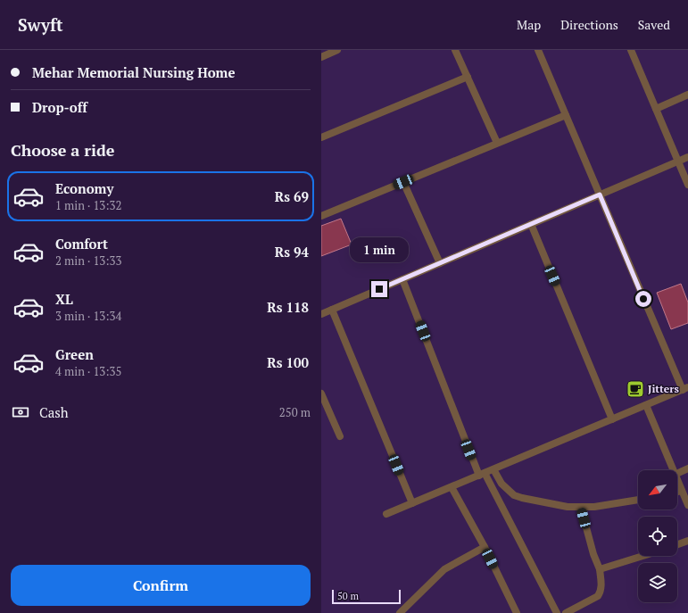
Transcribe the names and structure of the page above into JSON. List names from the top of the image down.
{
  "places": {
    "cafe": ["Jitters"]
  },
  "scale_bar": "50 m",
  "north": "bottom left",
  "page": {
    "header": "Swyft",
    "nav": ["Map", "Directions", "Saved"],
    "banner": ["Mehar Memorial Nursing Home", "Drop-off"],
    "heading": "Choose a ride",
    "list": [
      {
        "name": "Economy",
        "note": "1 min · 13:32",
        "value": "Rs 69"
      },
      {
        "name": "Comfort",
        "note": "2 min · 13:33",
        "value": "Rs 94"
      },
      {
        "name": "XL",
        "note": "3 min · 13:34",
        "value": "Rs 118"
      },
      {
        "name": "Green",
        "note": "4 min · 13:35",
        "value": "Rs 100"
      }
    ],
    "bubble": "1 min",
    "pay": ["Cash", "250 m"],
    "buttons": "Confirm",
    "scale": "50 m"
  }
}
